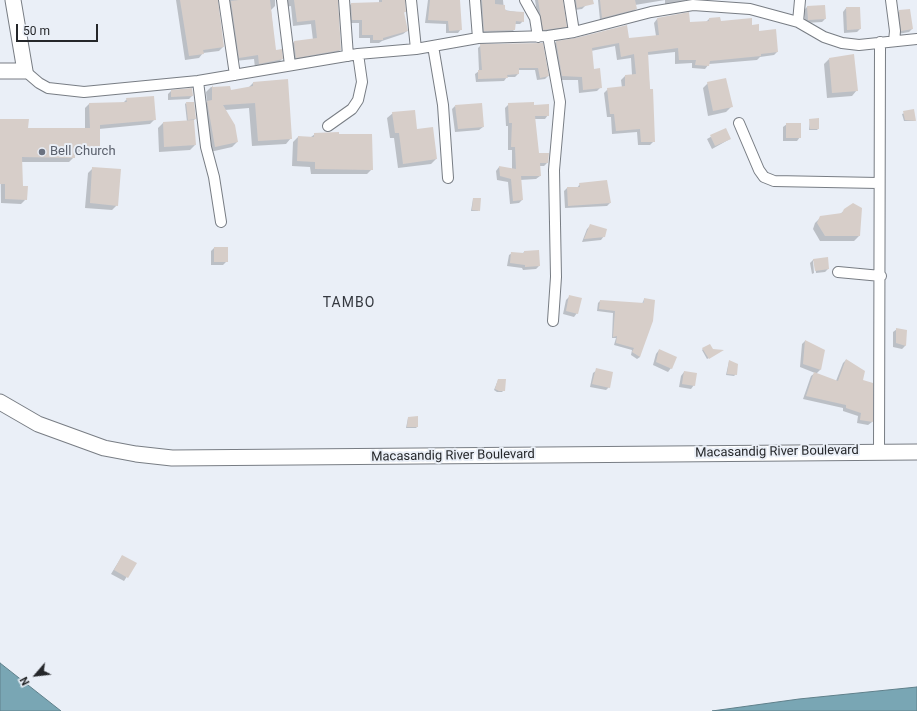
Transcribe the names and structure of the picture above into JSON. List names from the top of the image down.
{
  "streets": {
    "street": ["Macasandig River Boulevard"]
  },
  "districts": ["TAMBO"],
  "places": ["Bell Church"],
  "scale_bar": "50 m",
  "north": "bottom left"
}
